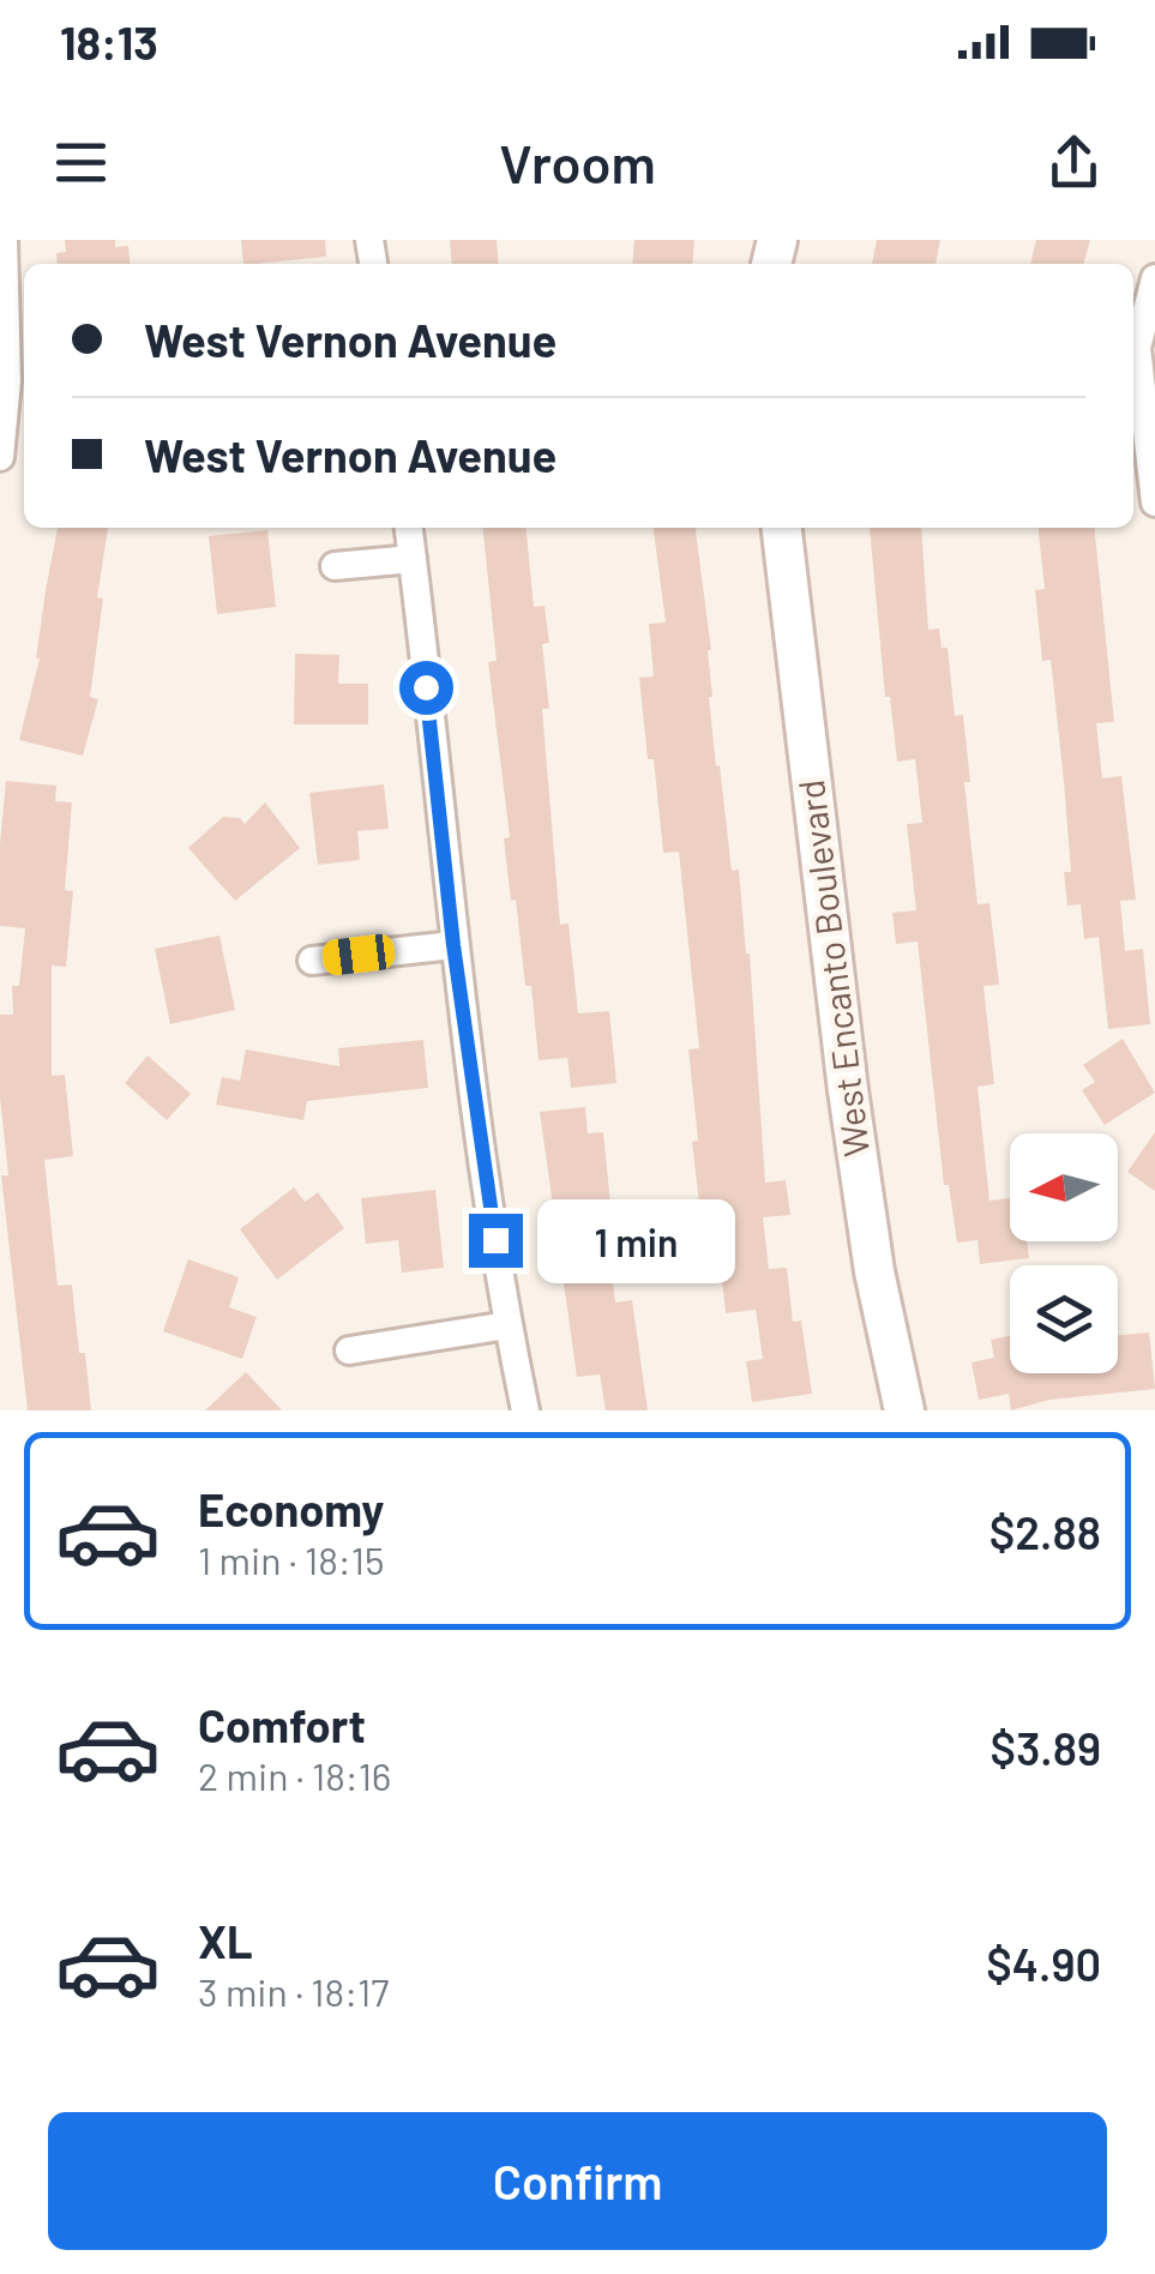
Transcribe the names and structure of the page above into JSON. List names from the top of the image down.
{
  "streets": {
    "street": ["West Encanto Boulevard"]
  },
  "north": "left",
  "page": {
    "status": "18:13",
    "header": "Vroom",
    "banner": ["West Vernon Avenue", "West Vernon Avenue"],
    "bubble": "1 min",
    "list": [
      {
        "name": "Economy",
        "note": "1 min · 18:15",
        "value": "$2.88"
      },
      {
        "name": "Comfort",
        "note": "2 min · 18:16",
        "value": "$3.89"
      },
      {
        "name": "XL",
        "note": "3 min · 18:17",
        "value": "$4.90"
      }
    ],
    "buttons": "Confirm"
  }
}
